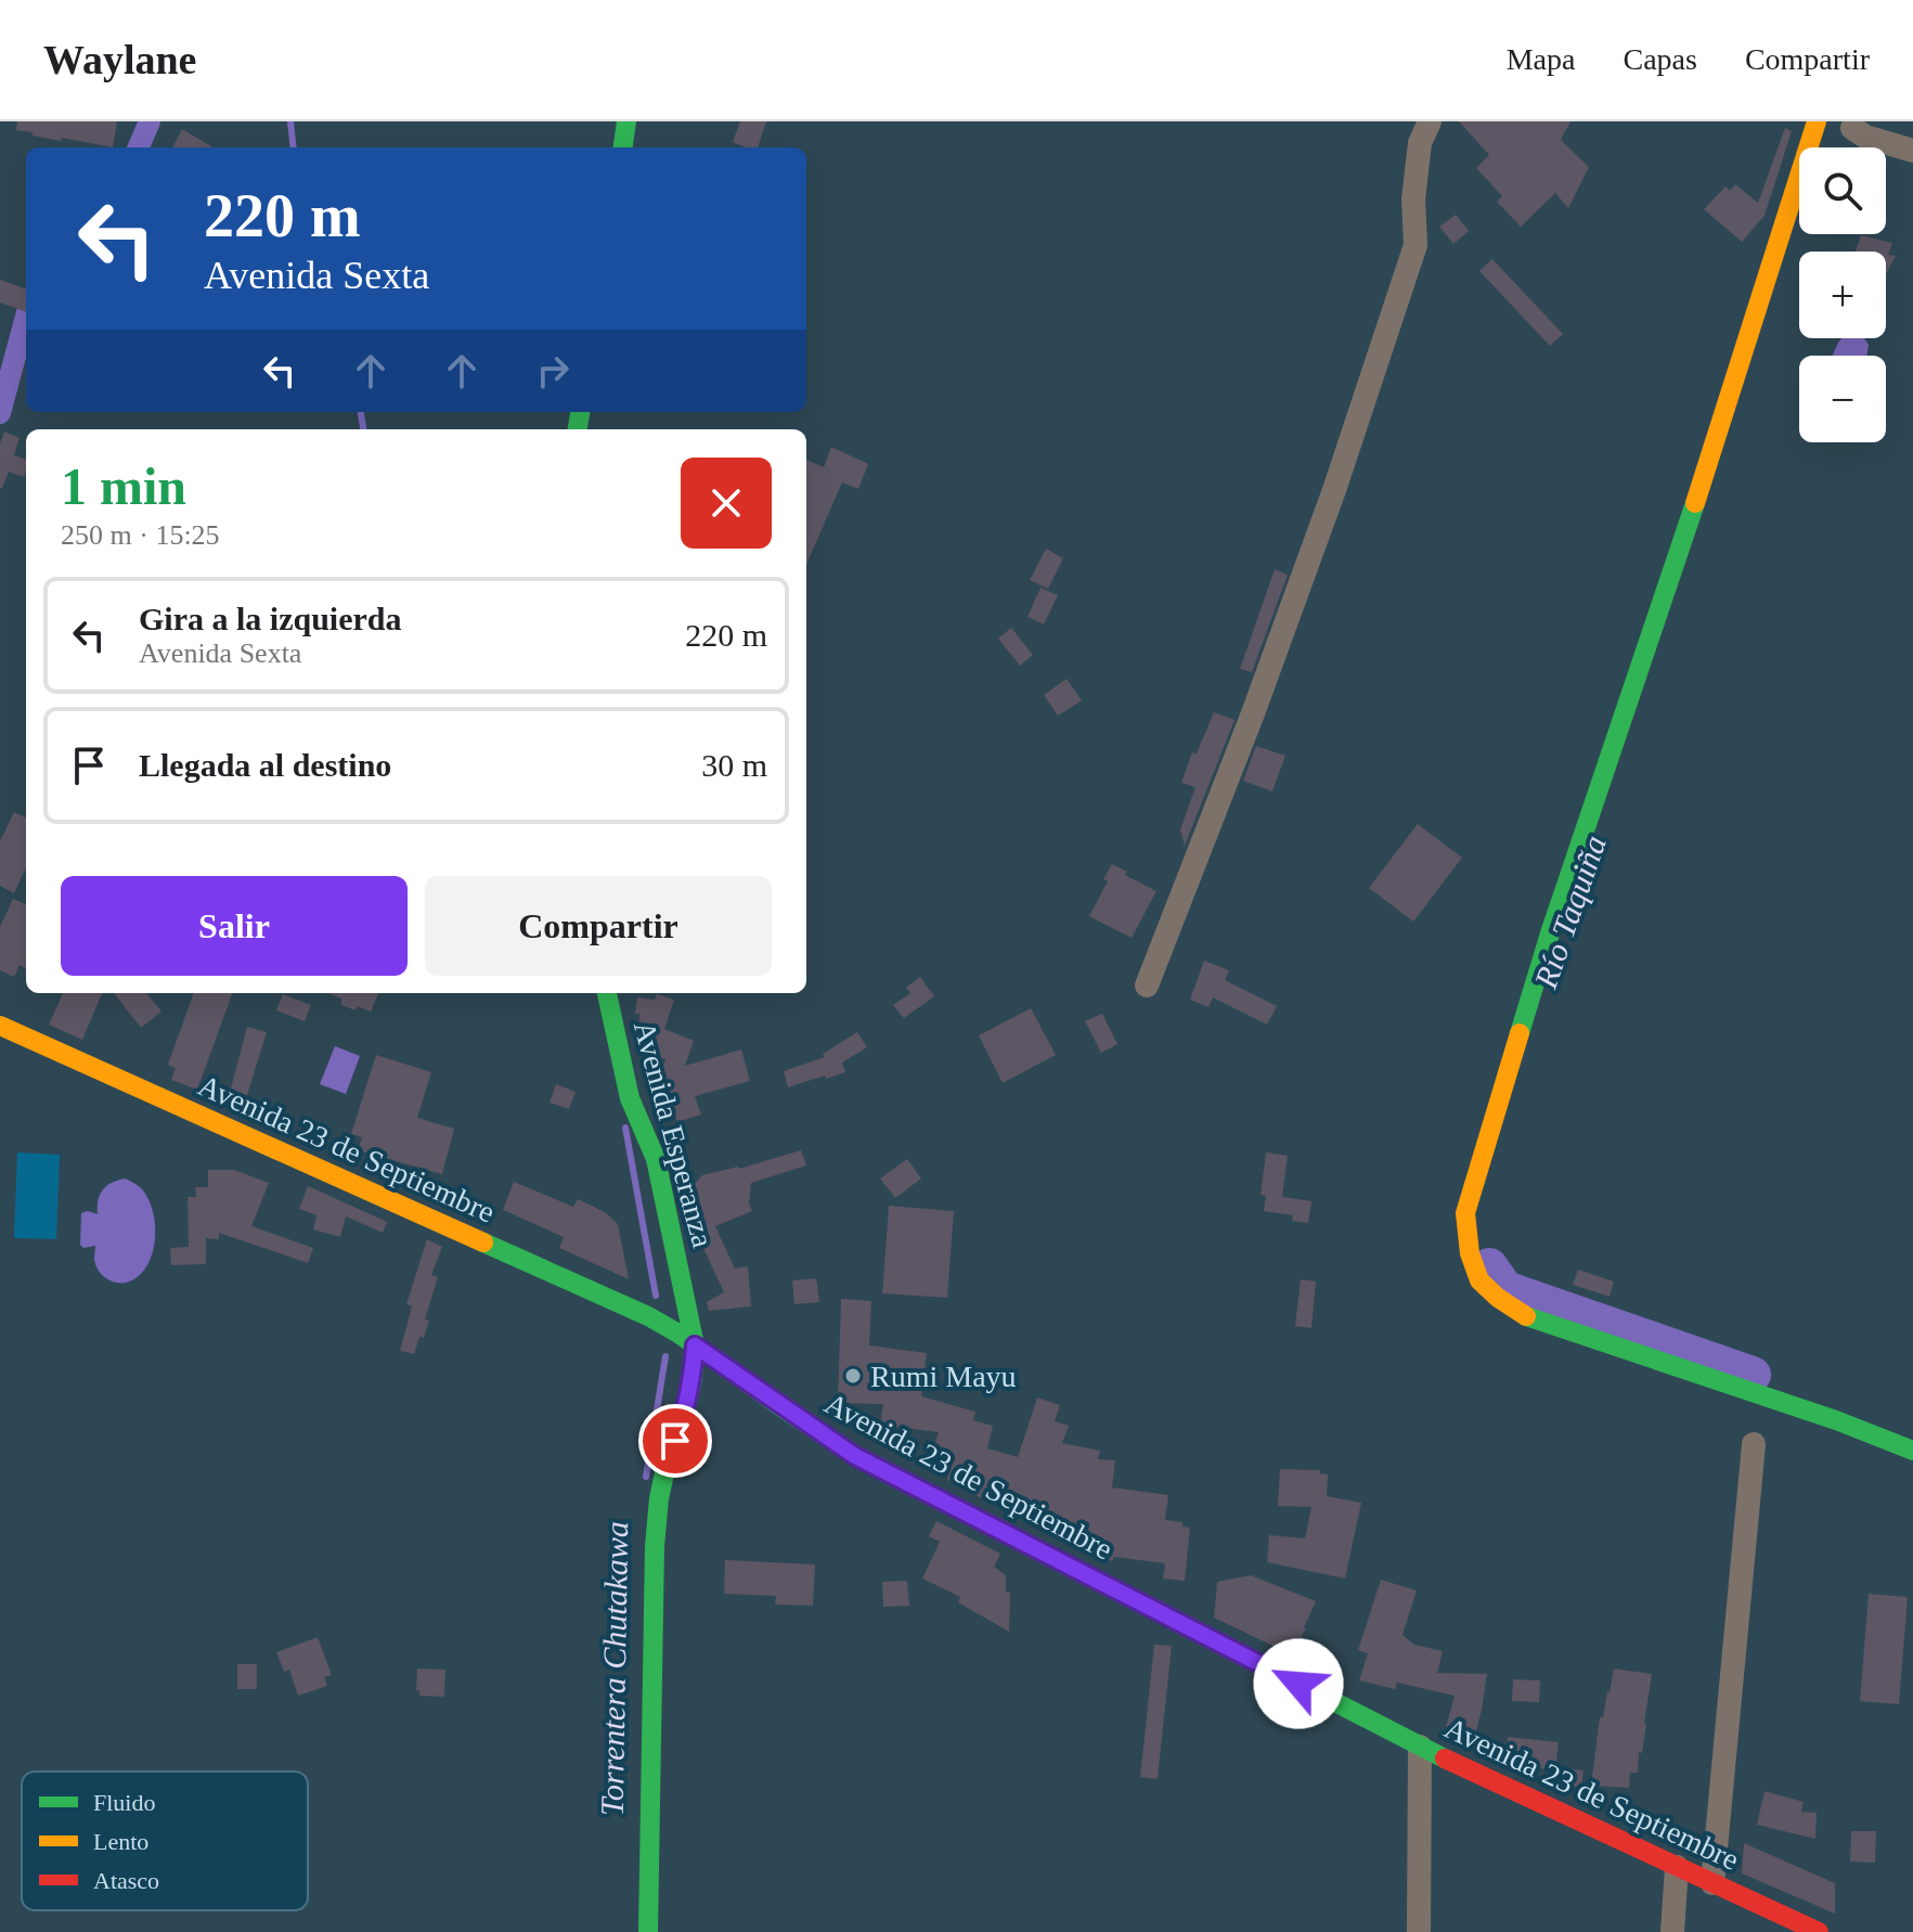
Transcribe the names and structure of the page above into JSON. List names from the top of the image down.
{
  "streets": {
    "main road": ["Avenida Esperanza", "Avenida 23 de Septiembre"]
  },
  "crossings": [
    ["Avenida Esperanza", "Avenida 23 de Septiembre"]
  ],
  "water": ["Río Taquiña", "Torrentera Chutakawa"],
  "places": ["Rumi Mayu"],
  "legend": ["Fluido", "Lento", "Atasco"],
  "page": {
    "header": "Waylane",
    "nav": ["Mapa", "Capas", "Compartir"],
    "map_buttons": ["+", "−"],
    "turn": ["220 m", "Avenida Sexta"],
    "heading": ["1 min", "250 m · 15:25"],
    "list": [
      {
        "name": "Gira a la izquierda",
        "note": "Avenida Sexta",
        "value": "220 m"
      },
      {
        "name": "Llegada al destino",
        "value": "30 m"
      }
    ],
    "buttons": ["Salir", "Compartir"]
  }
}
